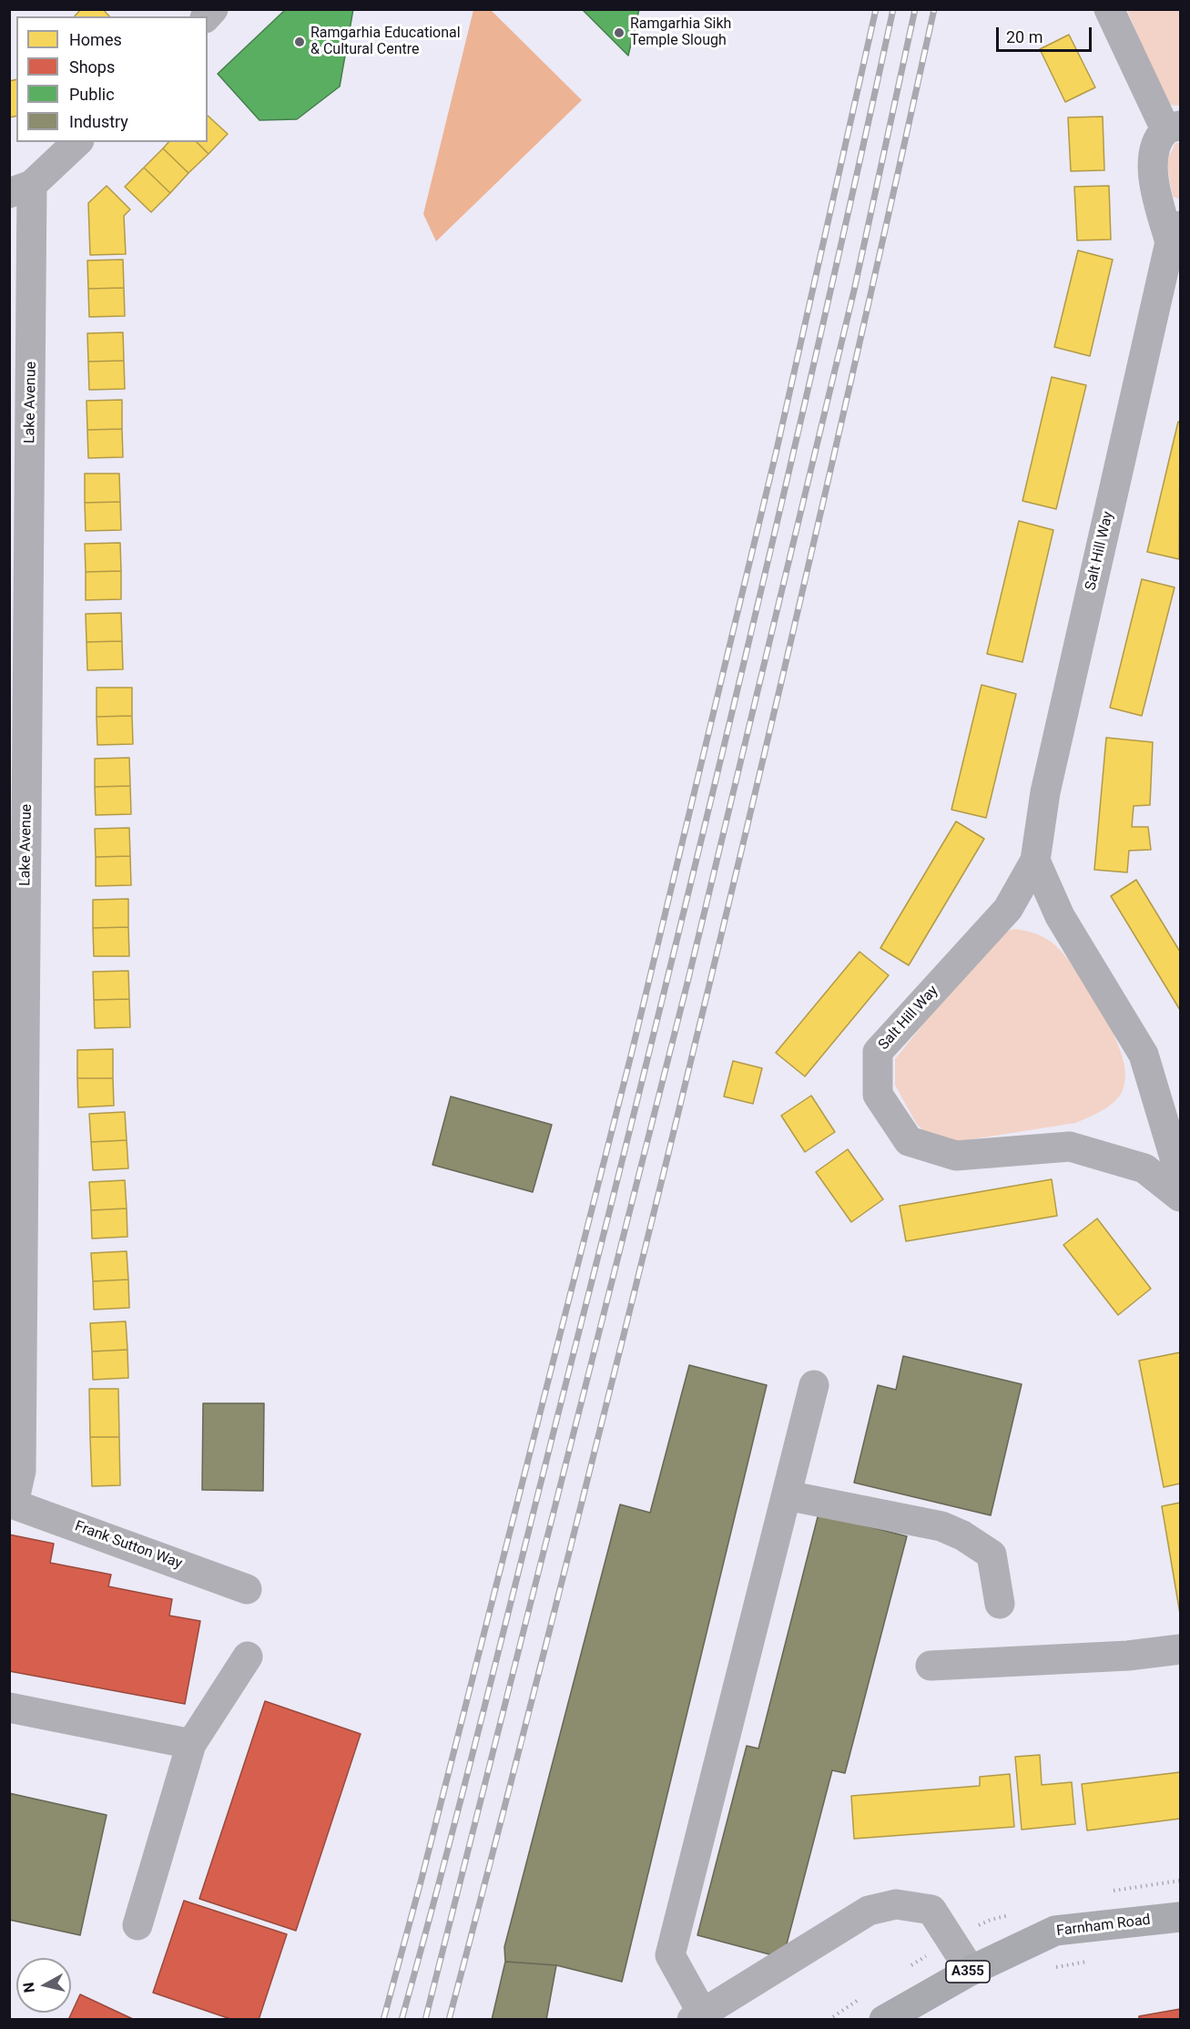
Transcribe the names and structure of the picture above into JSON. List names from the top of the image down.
{
  "streets": {
    "main road": ["Farnham Road", "A355"],
    "street": ["Lake Avenue", "Salt Hill Way", "Frank Sutton Way"]
  },
  "crossings": [
    ["Lake Avenue", "Frank Sutton Way"]
  ],
  "places": ["Ramgarhia Sikh Temple Slough", "Ramgarhia Educational & Cultural Centre"],
  "legend": [
    "Homes",
    "Shops",
    "Public",
    "Industry"
  ],
  "scale_bar": "20 m",
  "north": "left"
}
